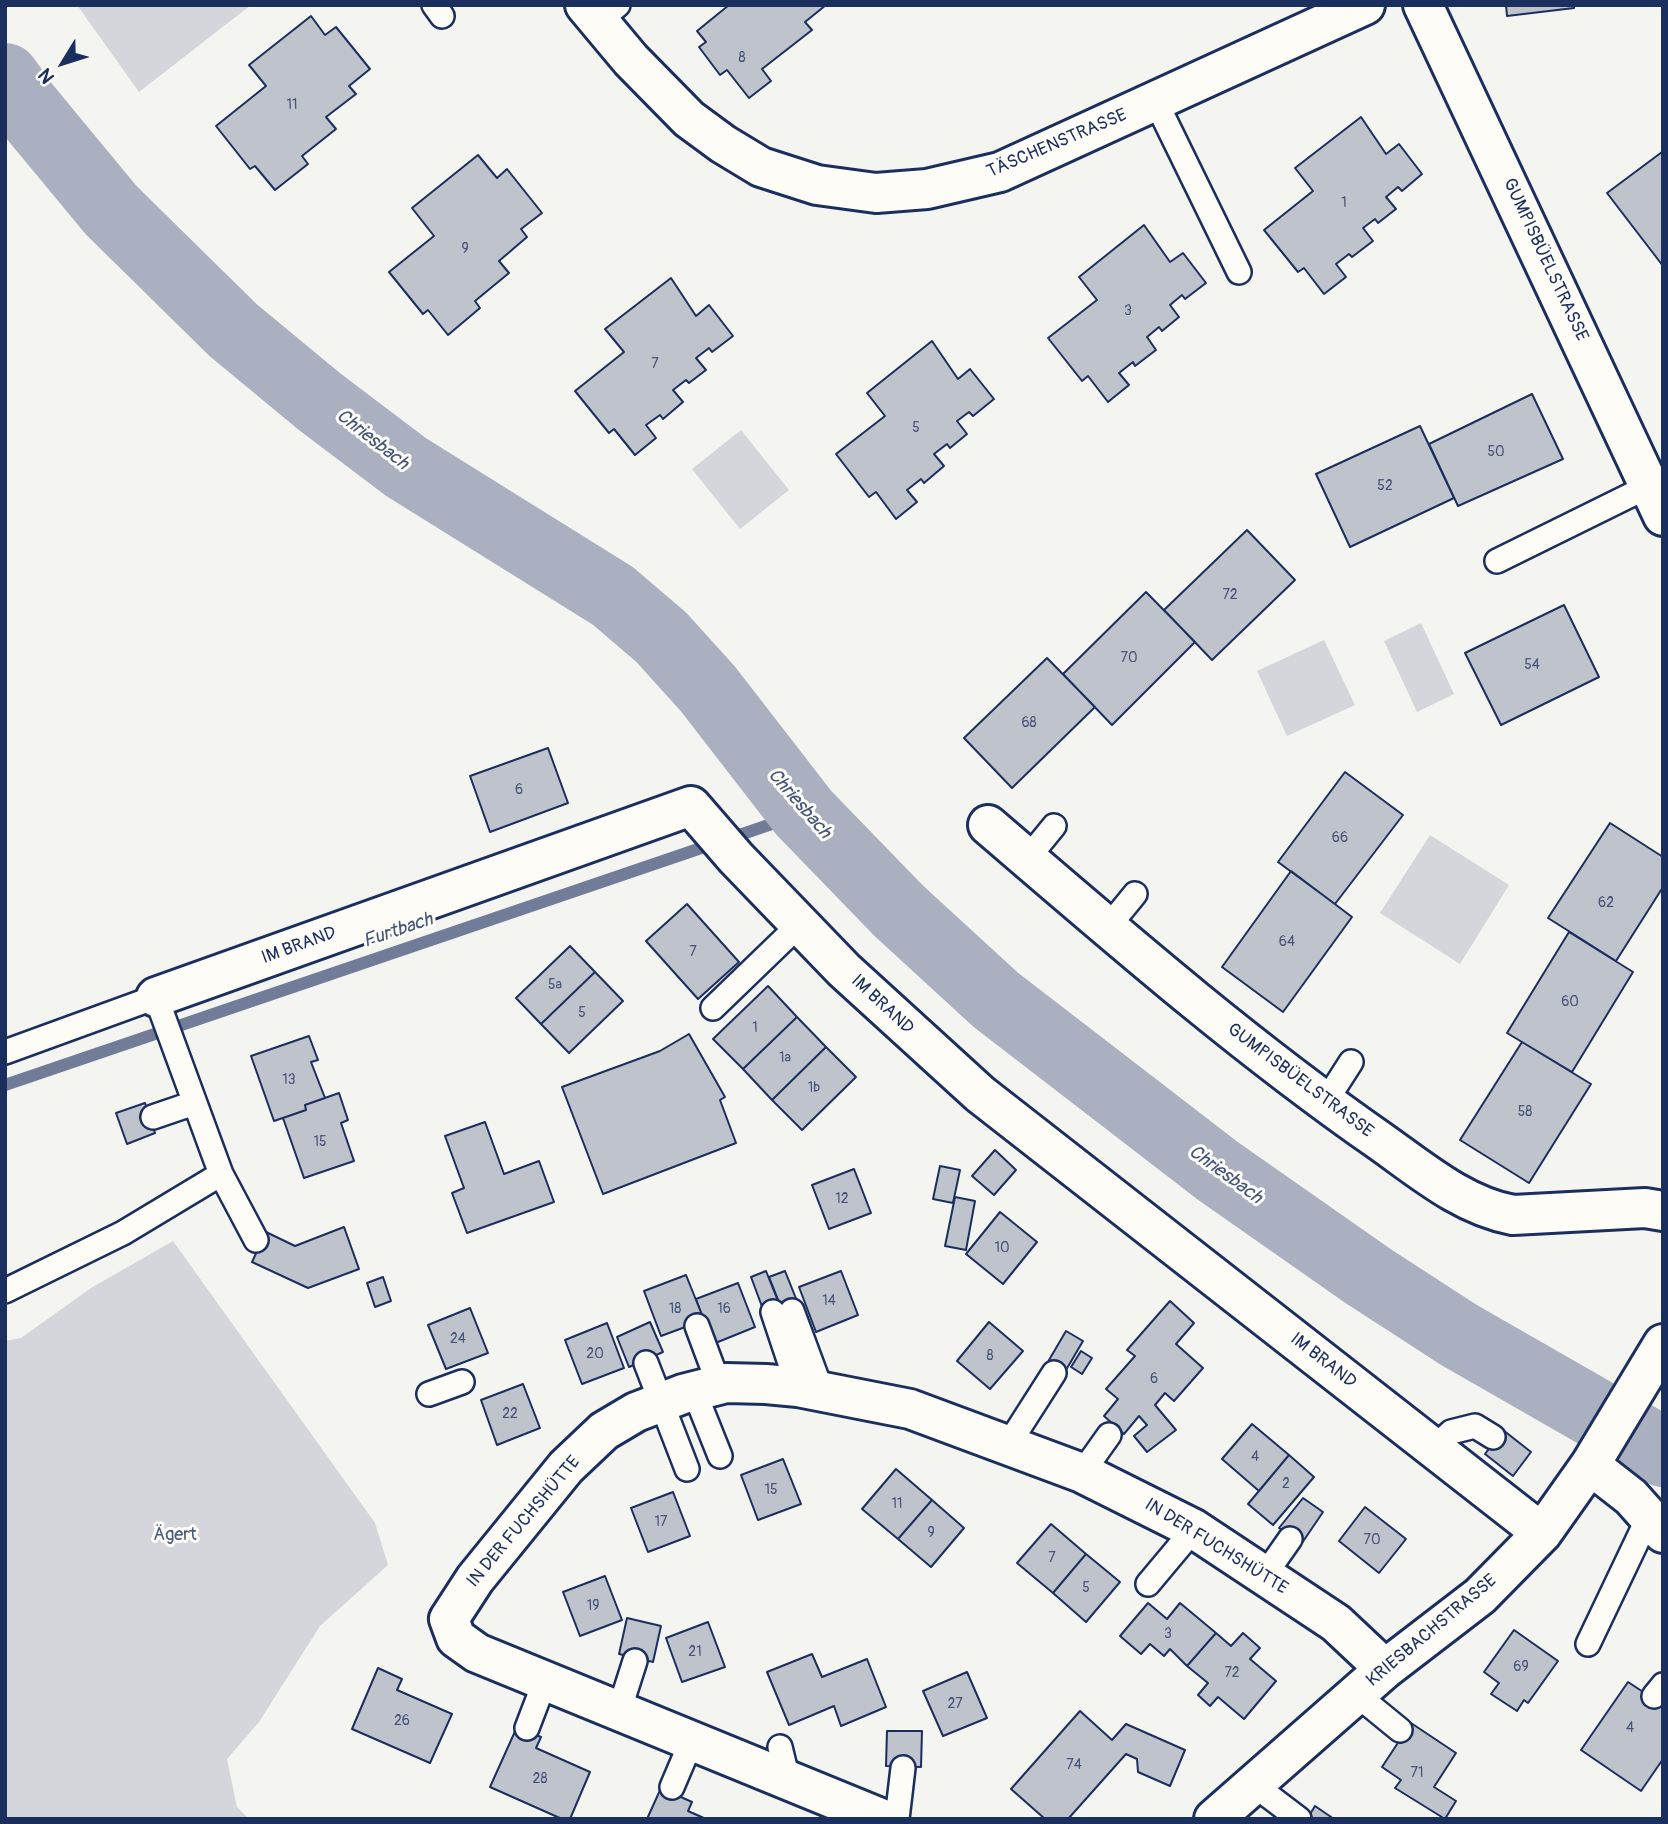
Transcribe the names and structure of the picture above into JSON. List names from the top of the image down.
{
  "streets": {
    "street": [
      "TÄSCHENSTRASSE",
      "GUMPISBÜELSTRASSE",
      "IM BRAND",
      "IN DER FUCHSHÜTTE",
      "KRIESBACHSTRASSE"
    ]
  },
  "crossings": [
    ["IM BRAND", "KRIESBACHSTRASSE"],
    ["IN DER FUCHSHÜTTE", "KRIESBACHSTRASSE"]
  ],
  "water": ["Chriesbach", "Furtbach"],
  "parks": ["Ägert"],
  "house_numbers": [
    "8",
    "11",
    "1",
    "9",
    "3",
    "7",
    "5",
    "50",
    "52",
    "72",
    "70",
    "54",
    "68",
    "6",
    "66",
    "62",
    "64",
    "7",
    "5a",
    "60",
    "5",
    "1",
    "1a",
    "13",
    "1b",
    "58",
    "15",
    "12",
    "10",
    "14",
    "18",
    "16",
    "24",
    "20",
    "8",
    "6",
    "22",
    "4",
    "2",
    "15",
    "11",
    "17",
    "9",
    "70",
    "7",
    "5",
    "19",
    "3",
    "21",
    "69",
    "72",
    "27",
    "26",
    "4",
    "74",
    "71",
    "28"
  ],
  "north": "bottom left"
}
